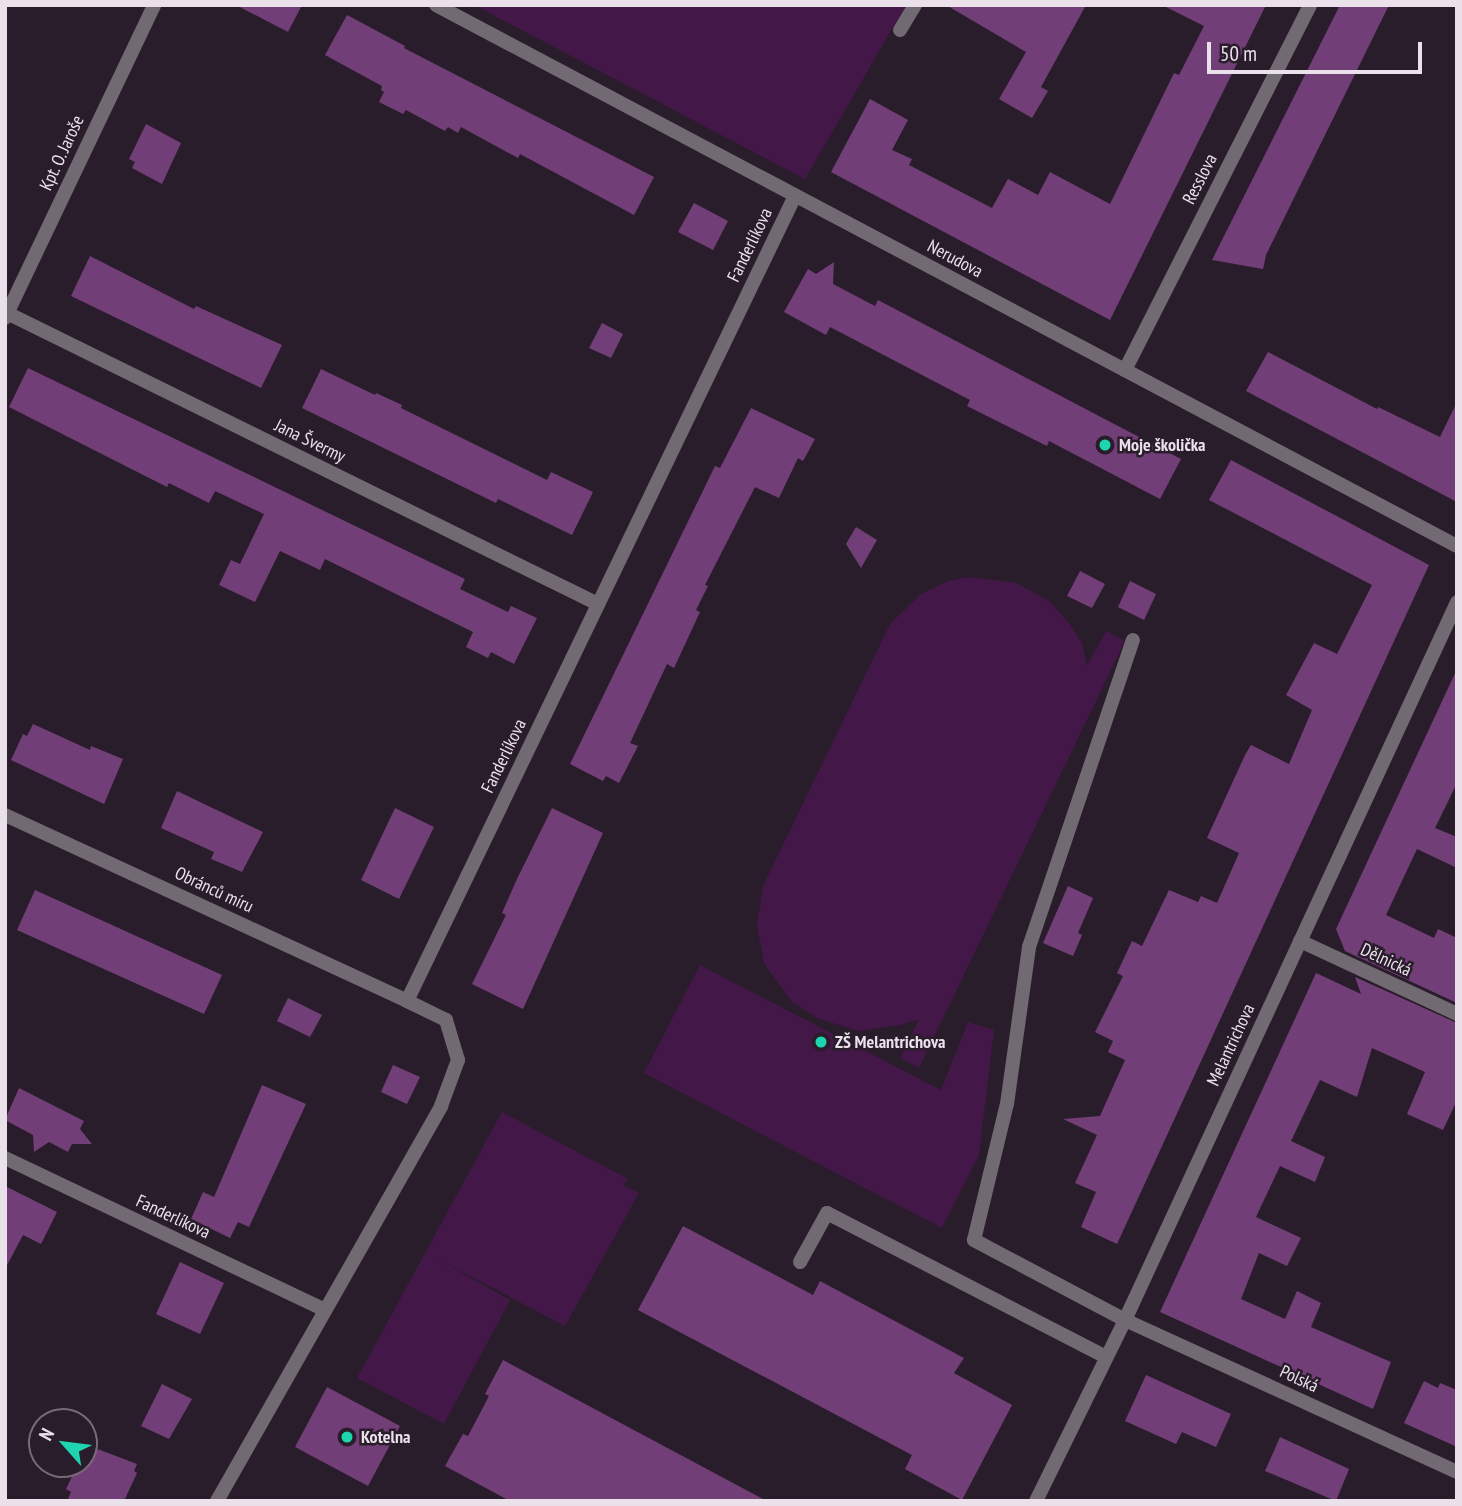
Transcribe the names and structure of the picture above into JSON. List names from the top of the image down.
{
  "streets": {
    "street": [
      "Kpt. O. Jaroše",
      "Resslova",
      "Fanderlíkova",
      "Nerudova",
      "Jana Švermy",
      "Obránců míru",
      "Dělnická",
      "Melantrichova",
      "Polská"
    ]
  },
  "crossings": [
    ["Kpt. O. Jaroše", "Jana Švermy"],
    ["Resslova", "Nerudova"],
    ["Fanderlíkova", "Nerudova"],
    ["Fanderlíkova", "Jana Švermy"],
    ["Fanderlíkova", "Obránců míru"],
    ["Dělnická", "Melantrichova"],
    ["Melantrichova", "Polská"]
  ],
  "places": ["Moje školička", "ZŠ Melantrichova", "Kotelna"],
  "scale_bar": "50 m",
  "north": "top left"
}
